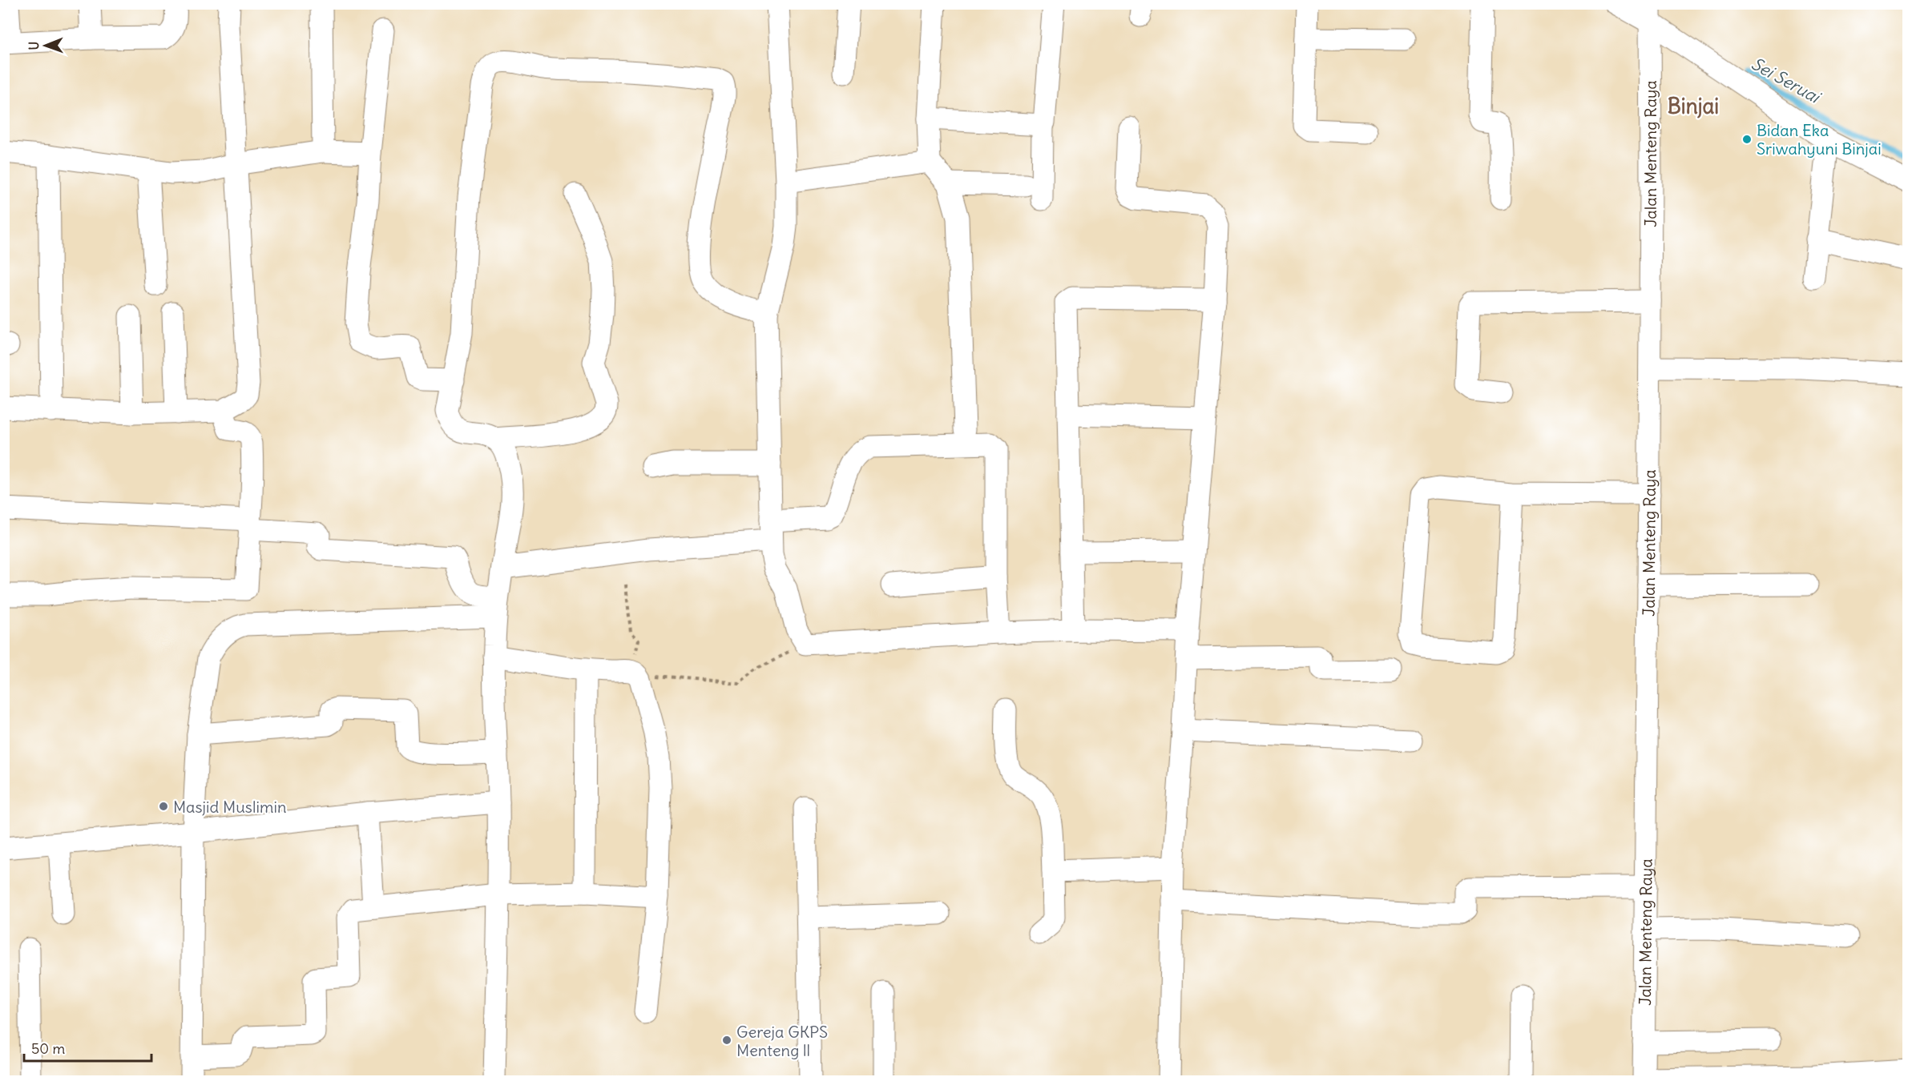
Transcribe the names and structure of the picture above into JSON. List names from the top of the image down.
{
  "streets": {
    "street": ["Jalan Menteng Raya"]
  },
  "districts": ["Binjai"],
  "water": ["Sei Seruai"],
  "places": ["Bidan Eka Sriwahyuni Binjai", "Masjid Muslimin", "Gereja GKPS Menteng ll"],
  "scale_bar": "50 m",
  "north": "left"
}
